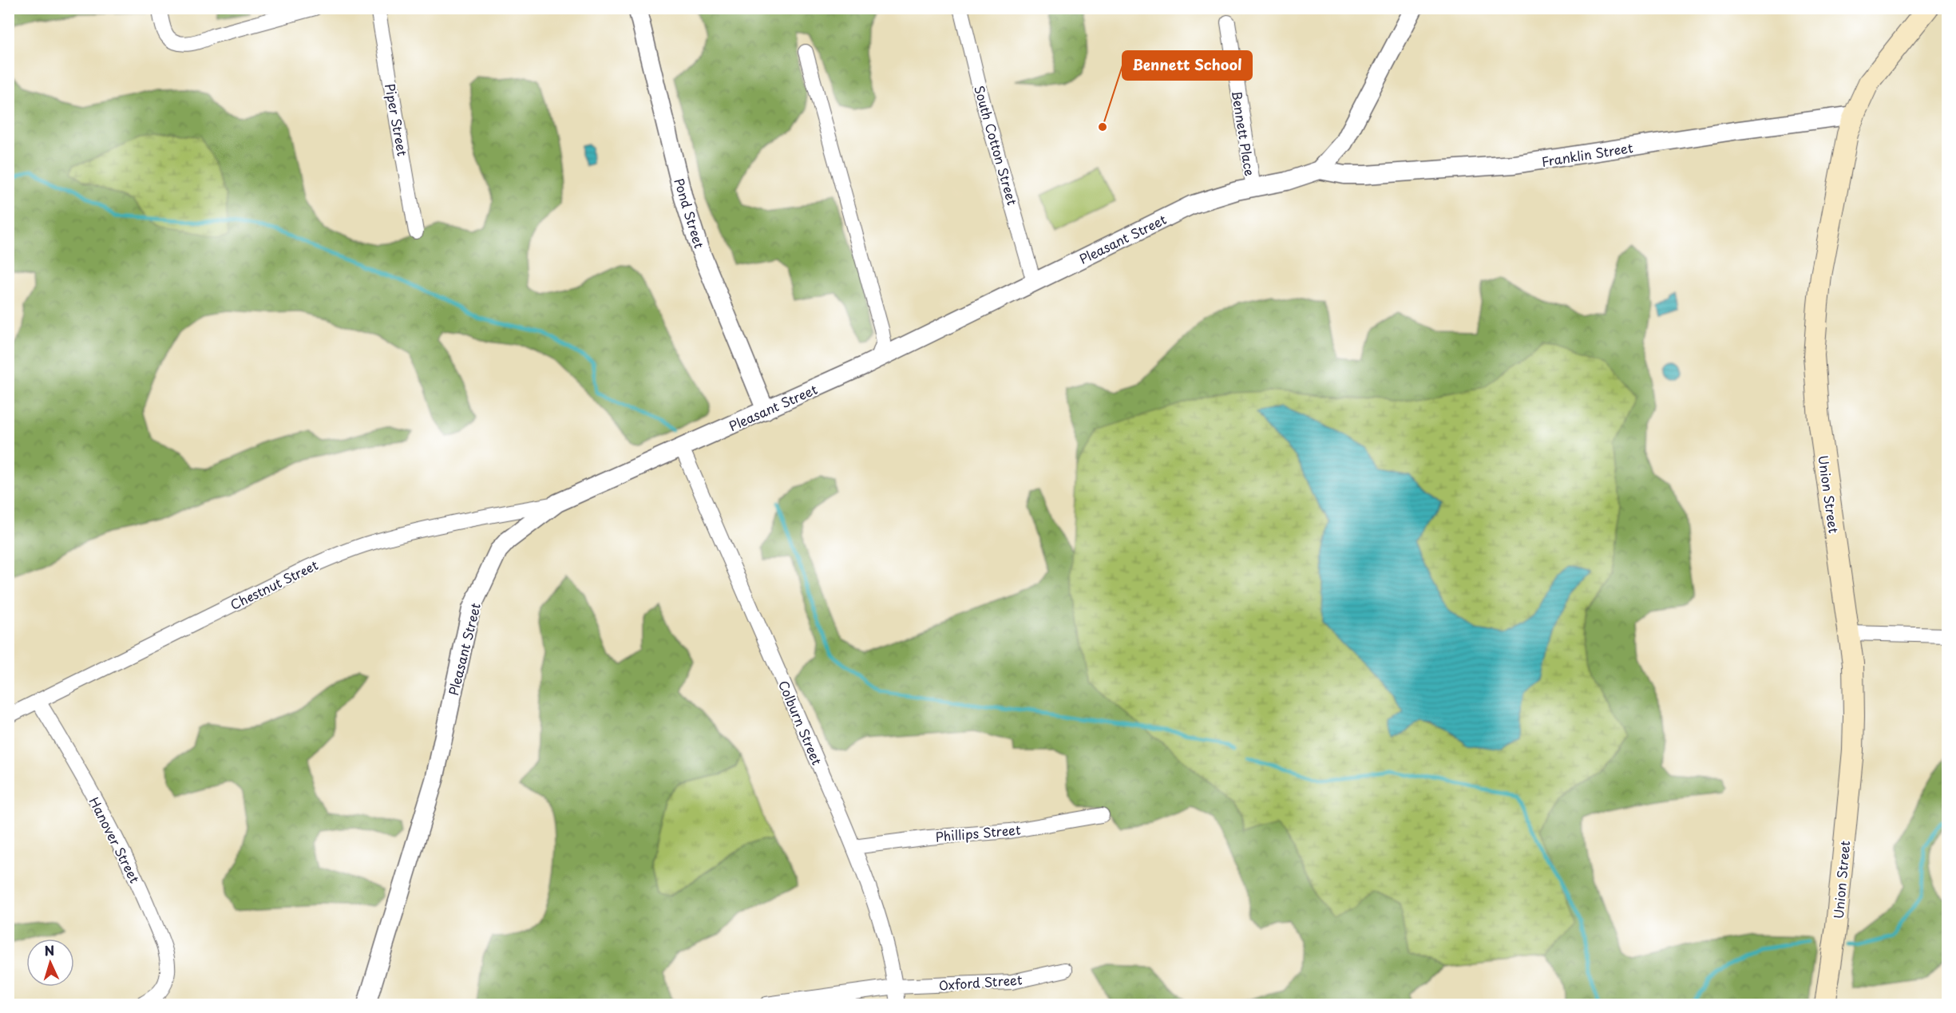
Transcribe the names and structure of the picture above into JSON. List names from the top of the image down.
{
  "streets": {
    "main road": ["Union Street"],
    "street": [
      "Piper Street",
      "Bennett Place",
      "South Cotton Street",
      "Franklin Street",
      "Pond Street",
      "Pleasant Street",
      "Chestnut Street",
      "Colburn Street",
      "Phillips Street",
      "Hanover Street",
      "Oxford Street"
    ]
  },
  "crossings": [
    ["Bennett Place", "Pleasant Street"],
    ["South Cotton Street", "Pleasant Street"],
    ["Franklin Street", "Pleasant Street"],
    ["Franklin Street", "Union Street"],
    ["Pond Street", "Pleasant Street"],
    ["Pleasant Street", "Chestnut Street"],
    ["Pleasant Street", "Colburn Street"],
    ["Chestnut Street", "Hanover Street"],
    ["Colburn Street", "Phillips Street"],
    ["Colburn Street", "Oxford Street"]
  ],
  "places": ["Bennett School"],
  "north": "top"
}
